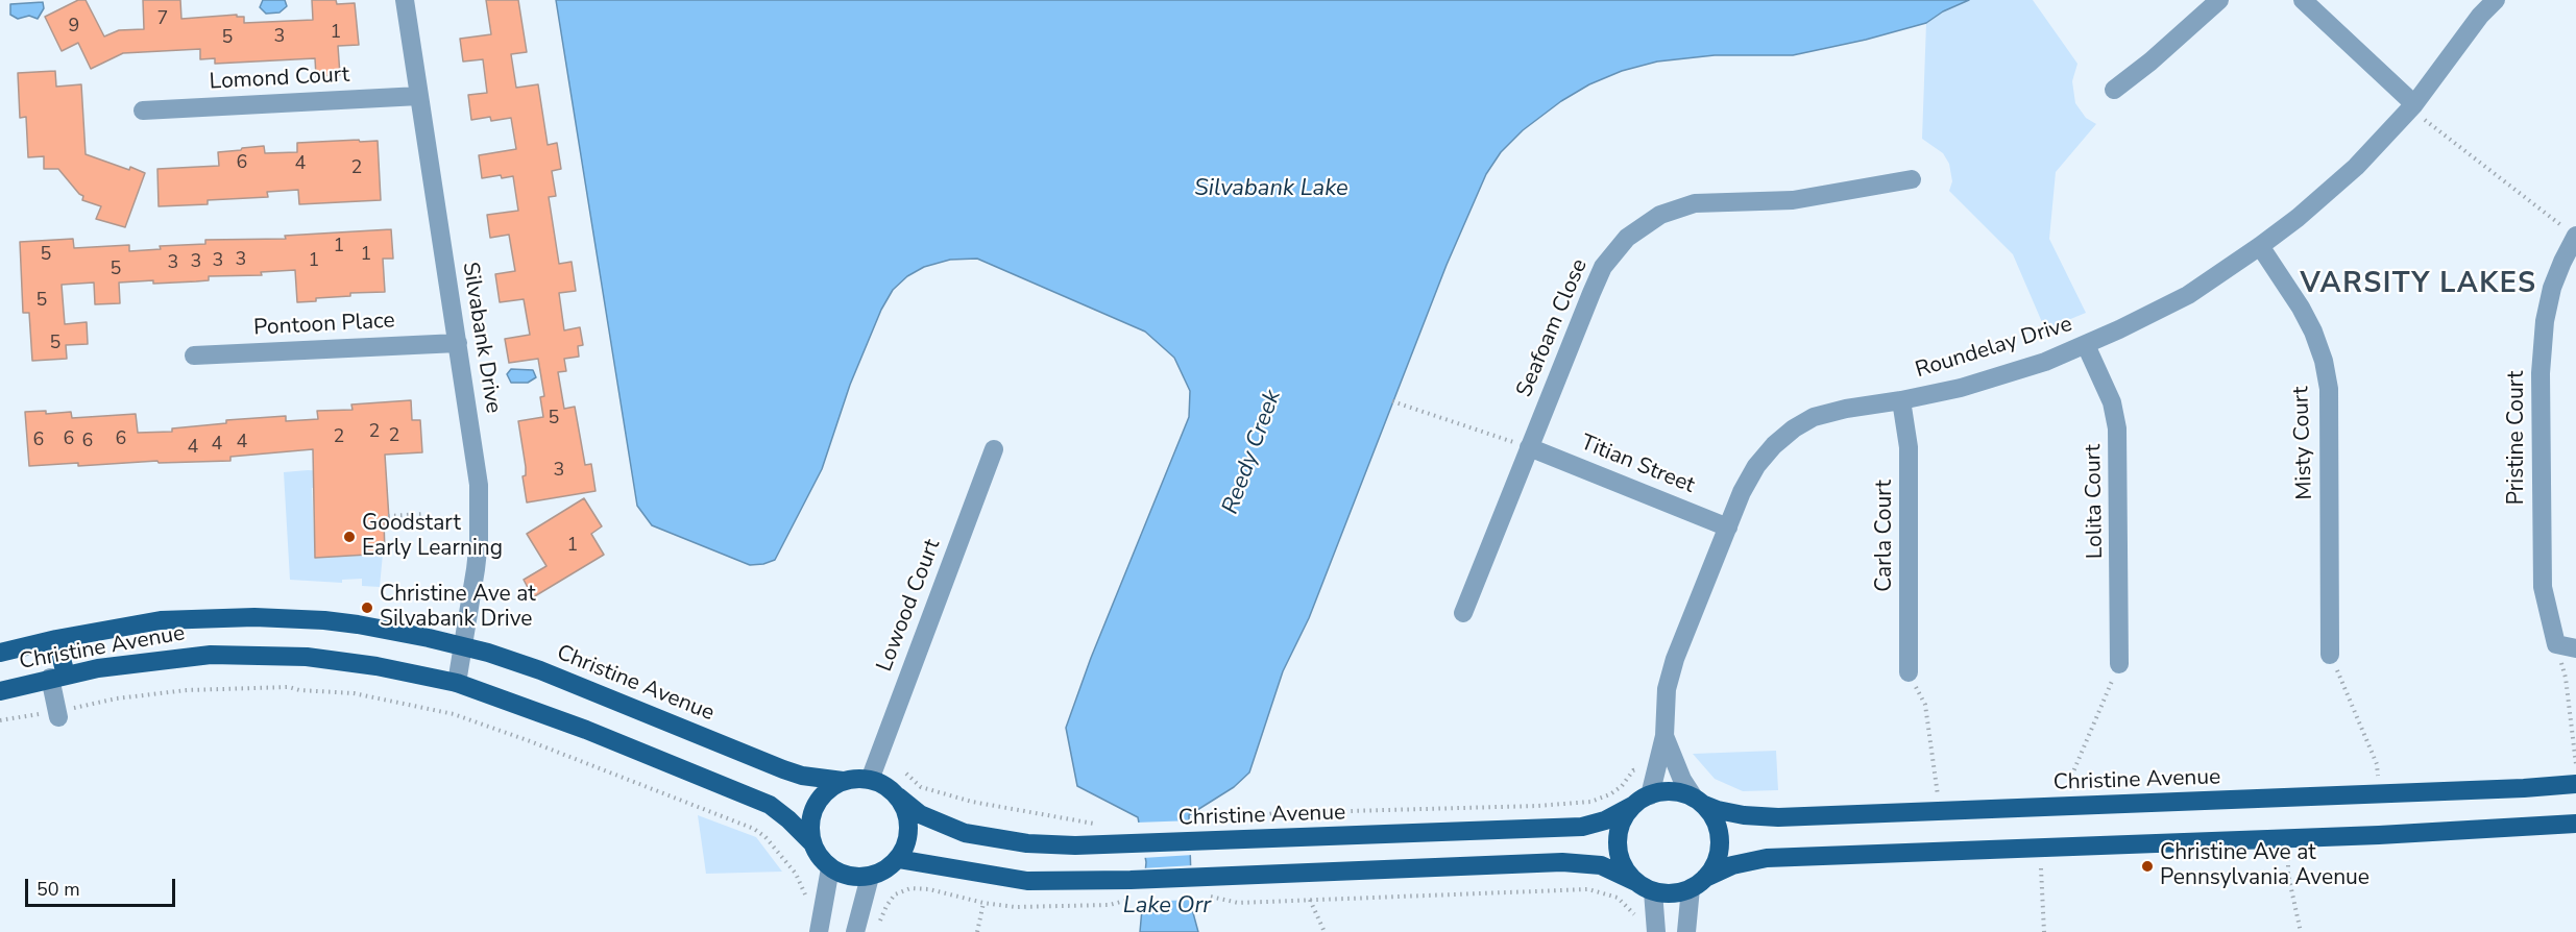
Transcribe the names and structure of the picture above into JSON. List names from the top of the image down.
{
  "streets": {
    "main road": ["Christine Avenue"],
    "street": [
      "Lomond Court",
      "Pontoon Place",
      "Seafoam Close",
      "Silvabank Drive",
      "Roundelay Drive",
      "Pristine Court",
      "Misty Court",
      "Titian Street",
      "Lolita Court",
      "Carla Court",
      "Lowood Court"
    ]
  },
  "crossings": [
    ["Lomond Court", "Silvabank Drive"],
    ["Pontoon Place", "Silvabank Drive"],
    ["Seafoam Close", "Titian Street"],
    ["Silvabank Drive", "Christine Avenue"],
    ["Roundelay Drive", "Misty Court"],
    ["Roundelay Drive", "Titian Street"],
    ["Roundelay Drive", "Lolita Court"],
    ["Roundelay Drive", "Carla Court"],
    ["Roundelay Drive", "Christine Avenue"],
    ["Lowood Court", "Christine Avenue"]
  ],
  "districts": ["VARSITY LAKES"],
  "water": ["Silvabank Lake", "Reedy Creek", "Lake Orr"],
  "places": ["Goodstart Early Learning", "Christine Ave at Silvabank Drive", "Christine Ave at Pennsylvania Avenue"],
  "house_numbers": [
    "7",
    "9",
    "1",
    "3",
    "5",
    "6",
    "4",
    "2",
    "1",
    "5",
    "1",
    "3",
    "3",
    "1",
    "3",
    "3",
    "5",
    "5",
    "5",
    "5",
    "2",
    "2",
    "2",
    "6",
    "6",
    "6",
    "6",
    "4",
    "4",
    "4",
    "3",
    "1"
  ],
  "scale_bar": "50 m"
}
